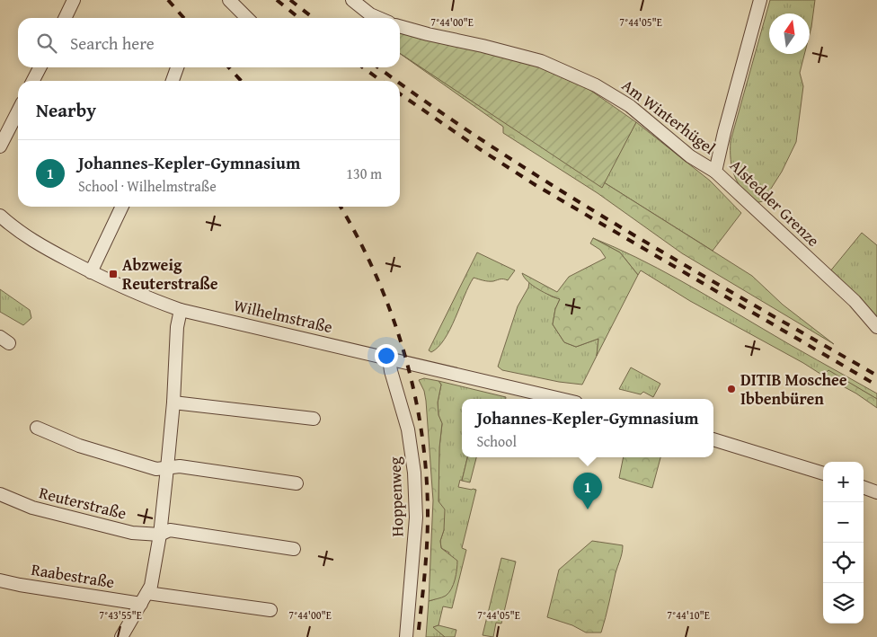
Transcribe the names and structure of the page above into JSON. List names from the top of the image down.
{
  "streets": {
    "street": [
      "Am Winterhügel",
      "Alstedder Grenze",
      "Wilhelmstraße",
      "Hoppenweg",
      "Reuterstraße",
      "Raabestraße"
    ]
  },
  "crossings": [
    ["Am Winterhügel", "Alstedder Grenze"],
    ["Wilhelmstraße", "Hoppenweg"]
  ],
  "places": {
    "transit": ["Abzweig Reuterstraße"],
    "other": ["DITIB Moschee Ibbenbüren"]
  },
  "north": "top",
  "page": {
    "search": "Search here",
    "heading": "Nearby",
    "list": [
      {
        "mark": "1",
        "name": "Johannes-Kepler-Gymnasium",
        "note": "School · Wilhelmstraße",
        "value": "130 m"
      }
    ],
    "popup": ["Johannes-Kepler-Gymnasium", "School"],
    "map_buttons": ["+", "−"],
    "pins": "1"
  },
  "coordinates": [
    "7°44'00\"E",
    "7°44'05\"E",
    "7°43'55\"E",
    "7°44'10\"E"
  ]
}
